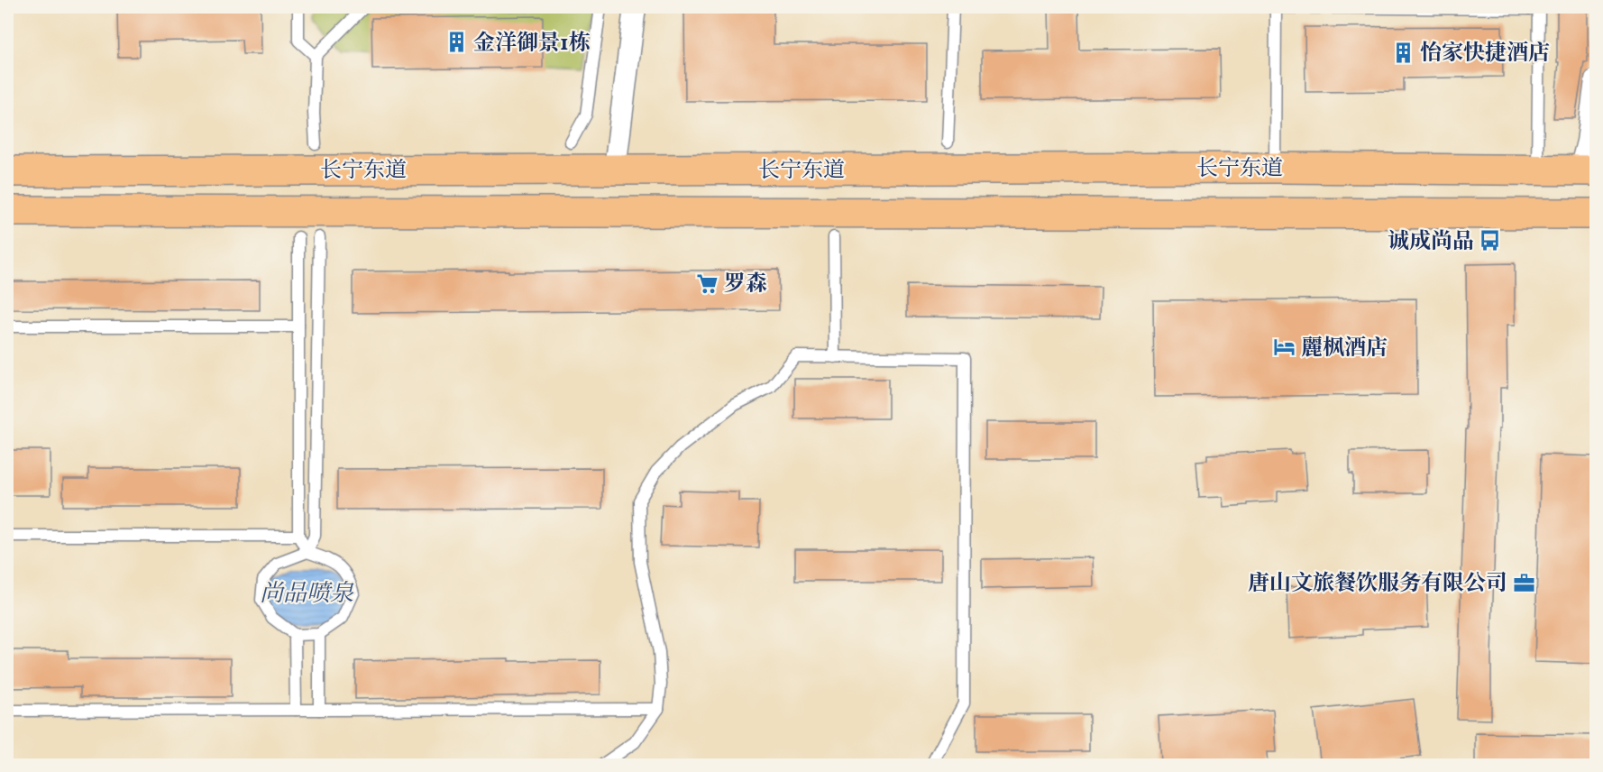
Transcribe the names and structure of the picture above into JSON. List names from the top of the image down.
{
  "streets": {
    "main road": ["长宁东道"]
  },
  "water": ["尚品喷泉"],
  "places": {
    "building": ["金洋御景1栋", "怡家快捷酒店"],
    "bus stop": ["诚成尚品"],
    "supermarket": ["罗森"],
    "hotel": ["麗枫酒店"],
    "office": ["唐山文旅餐饮服务有限公司"]
  }
}
